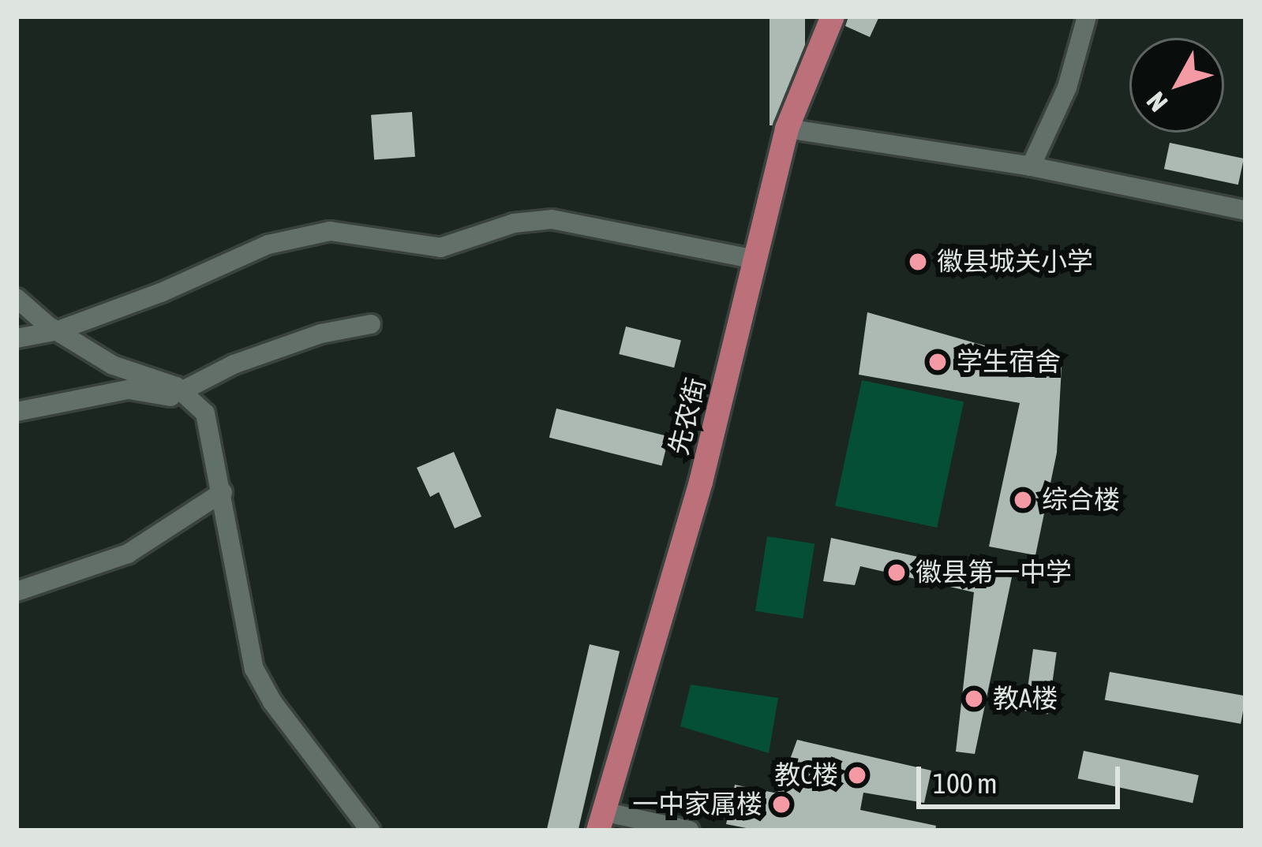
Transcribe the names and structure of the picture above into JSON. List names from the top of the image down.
{
  "streets": {
    "main road": ["先农街"]
  },
  "places": [
    "徽县城关小学",
    "学生宿舍",
    "综合楼",
    "徽县第一中学",
    "教A楼",
    "教C楼",
    "一中家属楼"
  ],
  "scale_bar": "100 m",
  "north": "bottom left"
}
